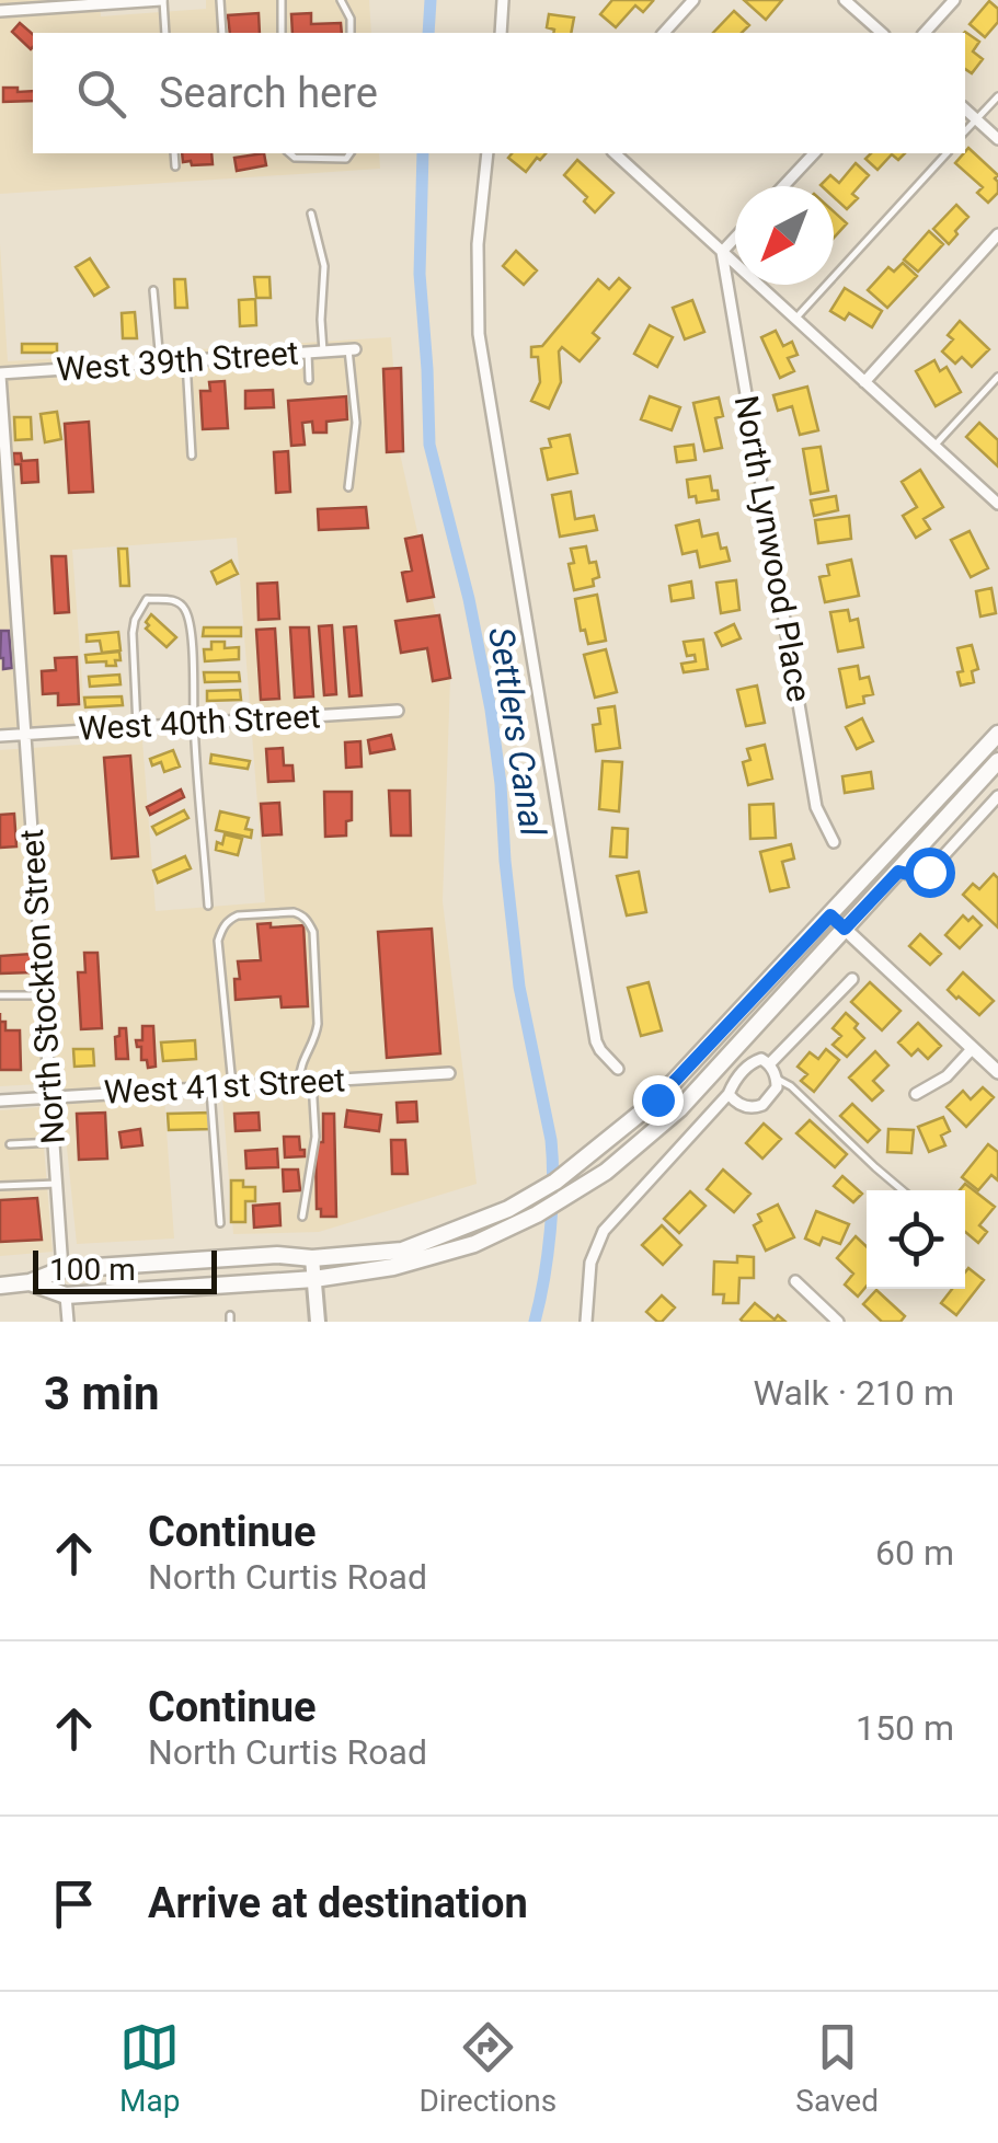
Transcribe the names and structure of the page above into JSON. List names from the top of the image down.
{
  "streets": {
    "street": [
      "West 39th Street",
      "North Lynwood Place",
      "West 40th Street",
      "North Stockton Street",
      "West 41st Street"
    ]
  },
  "crossings": [
    ["West 39th Street", "North Stockton Street"],
    ["West 40th Street", "North Stockton Street"],
    ["North Stockton Street", "West 41st Street"]
  ],
  "water": ["Settlers Canal"],
  "scale_bar": "100 m",
  "north": "bottom left",
  "page": {
    "search": "Search here",
    "scale": "100 m",
    "heading": ["3 min", "Walk · 210 m"],
    "list": [
      ["Continue", "North Curtis Road", "60 m"],
      ["Continue", "North Curtis Road", "150 m"],
      "Arrive at destination"
    ],
    "nav": ["Map", "Directions", "Saved"]
  }
}
